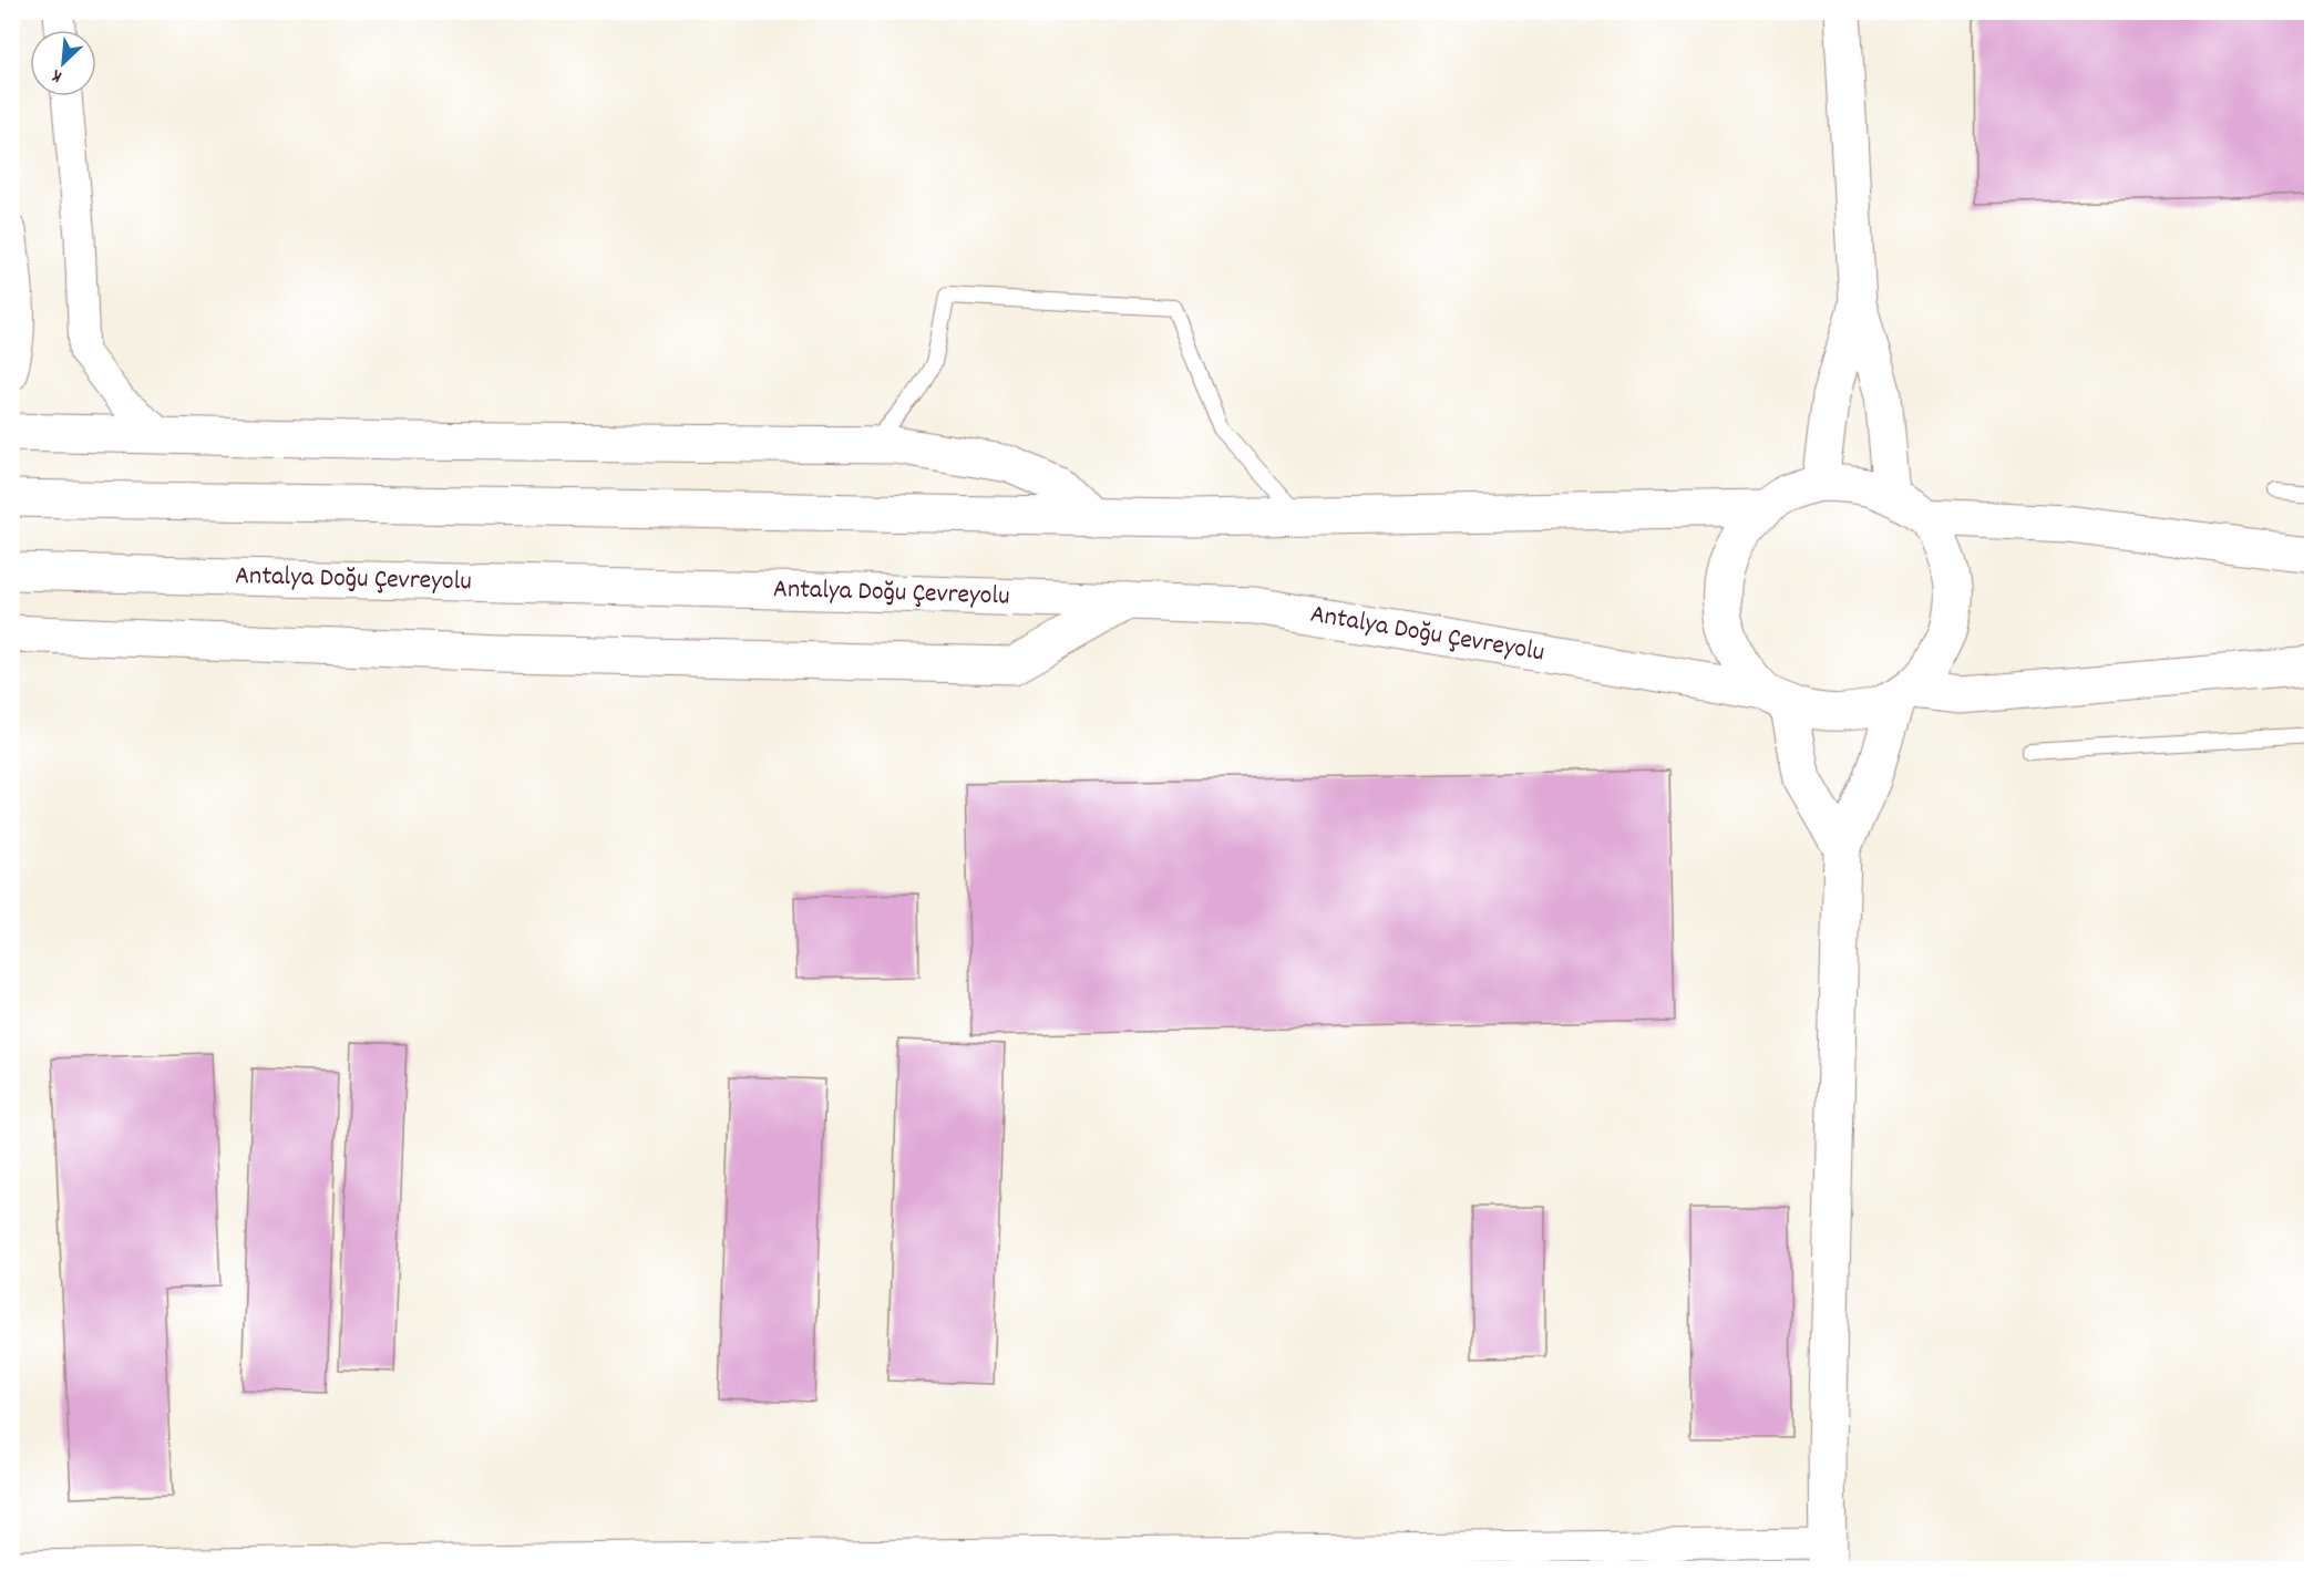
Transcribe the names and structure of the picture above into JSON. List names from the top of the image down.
{
  "streets": {
    "main road": ["Antalya Doğu Çevreyolu"]
  },
  "north": "bottom left"
}
